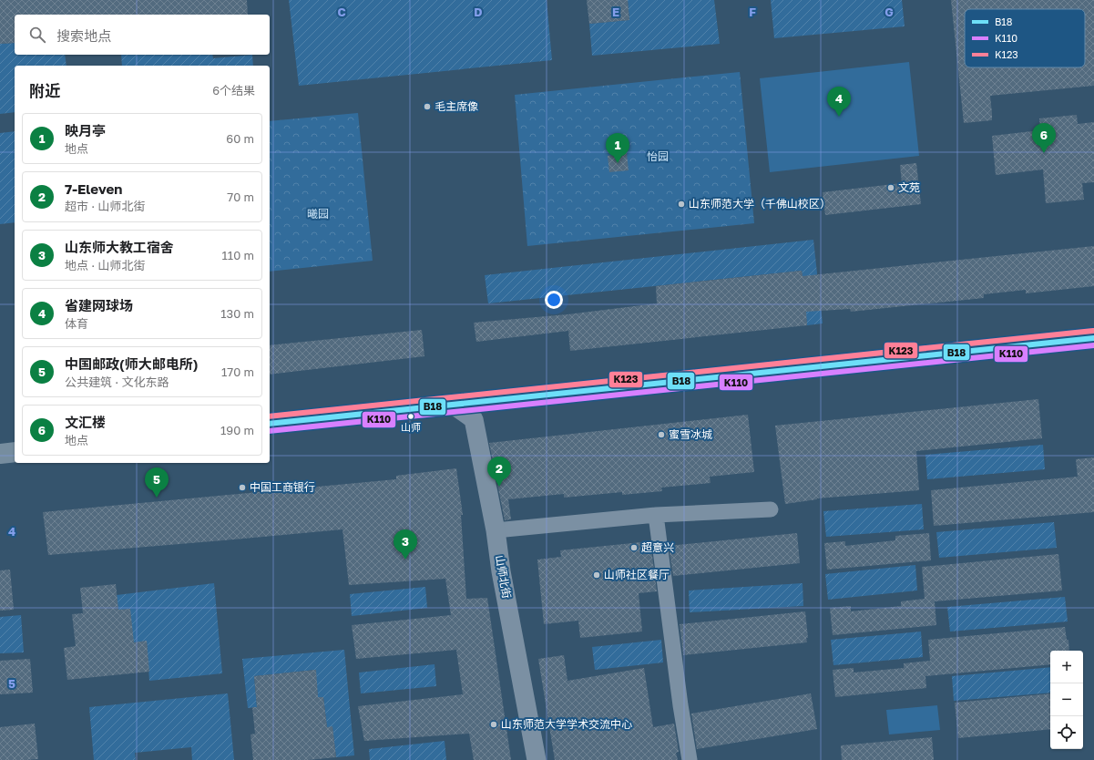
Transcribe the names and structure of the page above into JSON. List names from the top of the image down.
{
  "streets": {
    "street": ["山师北街"]
  },
  "parks": ["怡园", "曦园"],
  "places": [
    "毛主席像",
    "文苑",
    "山东师范大学（千佛山校区）",
    "山师",
    "蜜雪冰城",
    "中国工商银行",
    "超意兴",
    "山师社区餐厅",
    "山东师范大学学术交流中心"
  ],
  "lines": ["transit line K123", "transit line B18", "transit line K110"],
  "legend": ["B18", "K110", "K123"],
  "page": {
    "search": "搜索地点",
    "heading": ["附近", "6个结果"],
    "pins": [
      "4",
      "6",
      "1",
      "2",
      "5",
      "3"
    ],
    "list": [
      {
        "mark": "1",
        "name": "映月亭",
        "note": "地点",
        "value": "60 m"
      },
      {
        "mark": "2",
        "name": "7-Eleven",
        "note": "超市 · 山师北街",
        "value": "70 m"
      },
      {
        "mark": "3",
        "name": "山东师大教工宿舍",
        "note": "地点 · 山师北街",
        "value": "110 m"
      },
      {
        "mark": "4",
        "name": "省建网球场",
        "note": "体育",
        "value": "130 m"
      },
      {
        "mark": "5",
        "name": "中国邮政(师大邮电所)",
        "note": "公共建筑 · 文化东路",
        "value": "170 m"
      },
      {
        "mark": "6",
        "name": "文汇楼",
        "note": "地点",
        "value": "190 m"
      }
    ],
    "map_buttons": ["+", "−"]
  },
  "grid": {
    "columns": [
      "C",
      "D",
      "E",
      "F",
      "G"
    ],
    "rows": ["4", "5"]
  }
}
